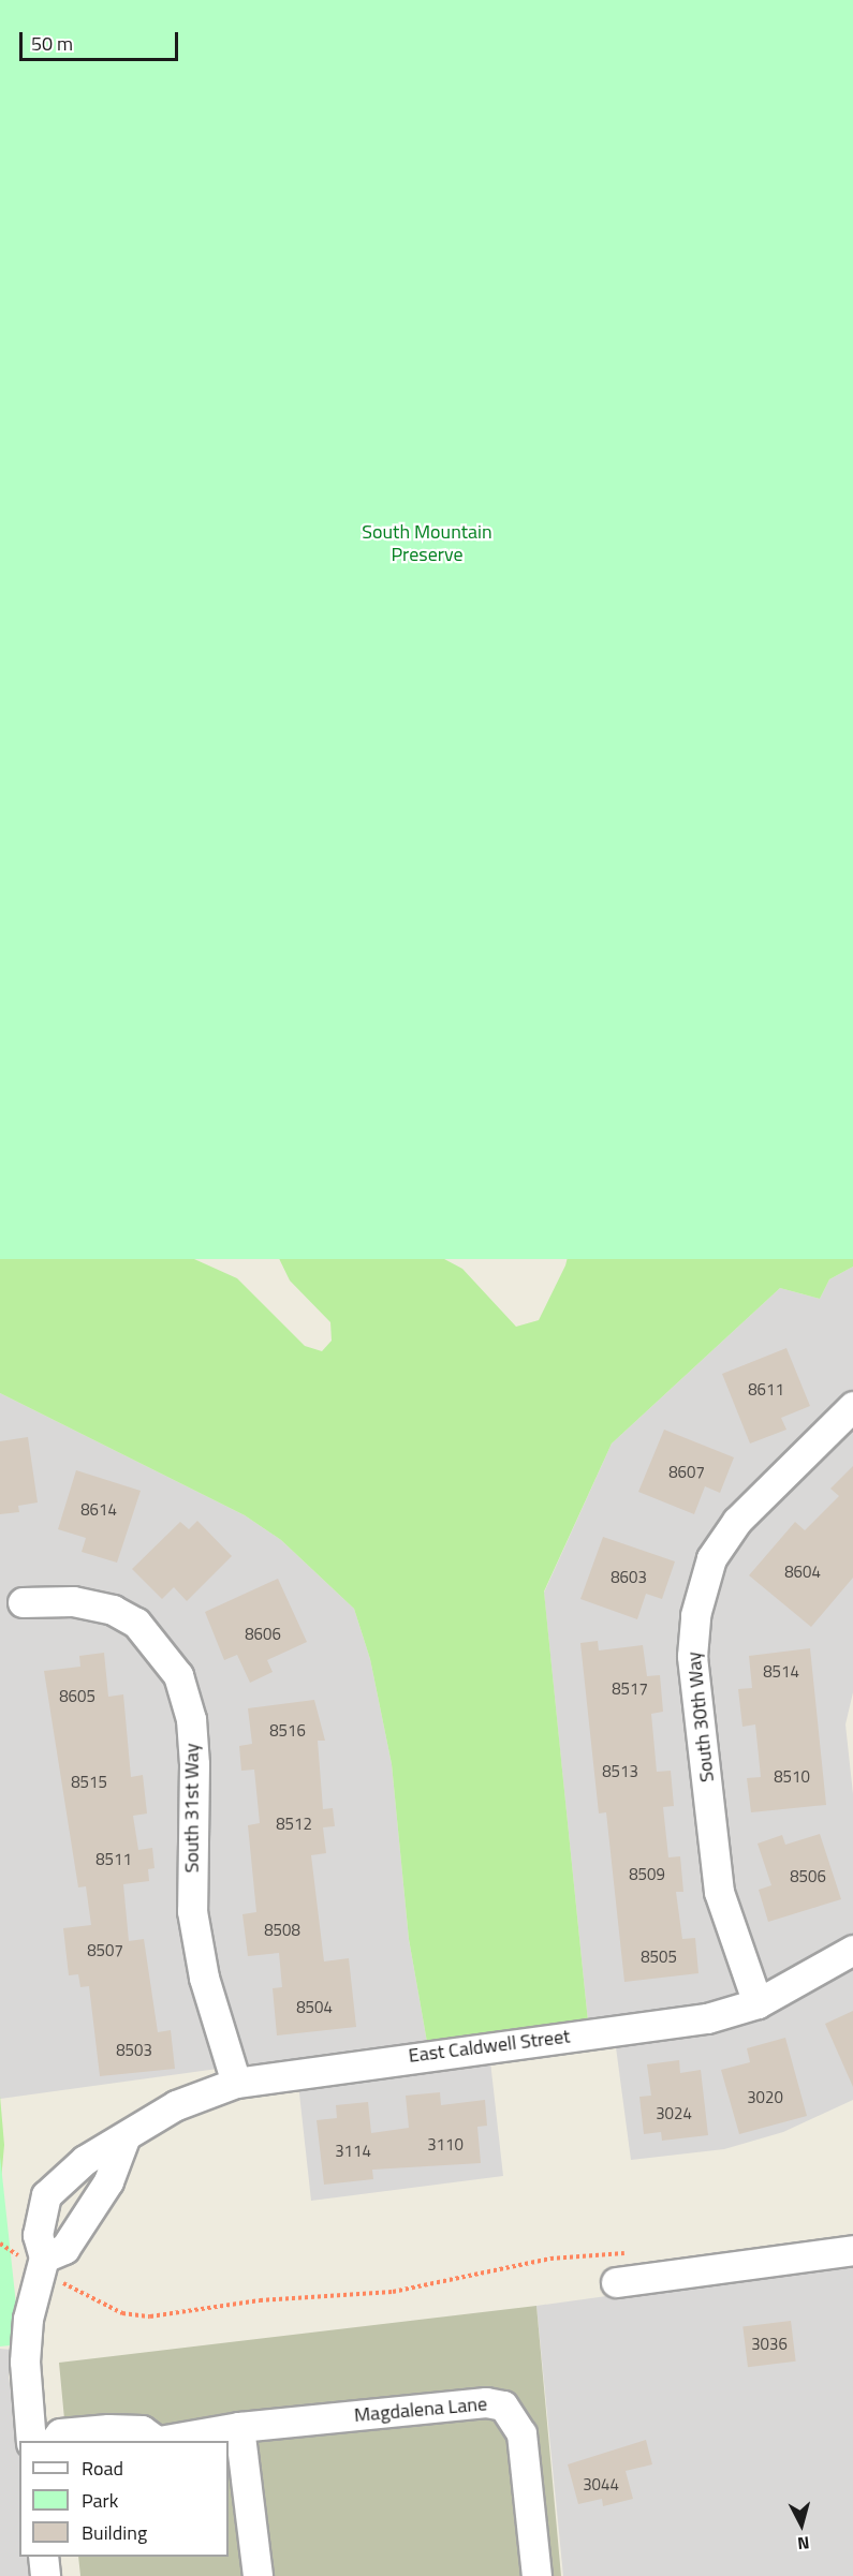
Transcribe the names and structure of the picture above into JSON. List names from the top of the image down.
{
  "streets": {
    "street": [
      "South 30th Way",
      "South 31st Way",
      "East Caldwell Street",
      "Magdalena Lane"
    ]
  },
  "crossings": [
    ["South 30th Way", "East Caldwell Street"],
    ["South 31st Way", "East Caldwell Street"]
  ],
  "parks": ["South Mountain Preserve"],
  "house_numbers": [
    "8611",
    "8607",
    "8614",
    "8604",
    "8603",
    "8606",
    "8514",
    "8517",
    "8605",
    "8516",
    "8513",
    "8510",
    "8515",
    "8512",
    "8511",
    "8509",
    "8506",
    "8508",
    "8507",
    "8505",
    "8504",
    "8503",
    "3020",
    "3024",
    "3110",
    "3114",
    "3036",
    "3044"
  ],
  "legend": ["Road", "Park", "Building"],
  "scale_bar": "50 m",
  "north": "bottom"
}
